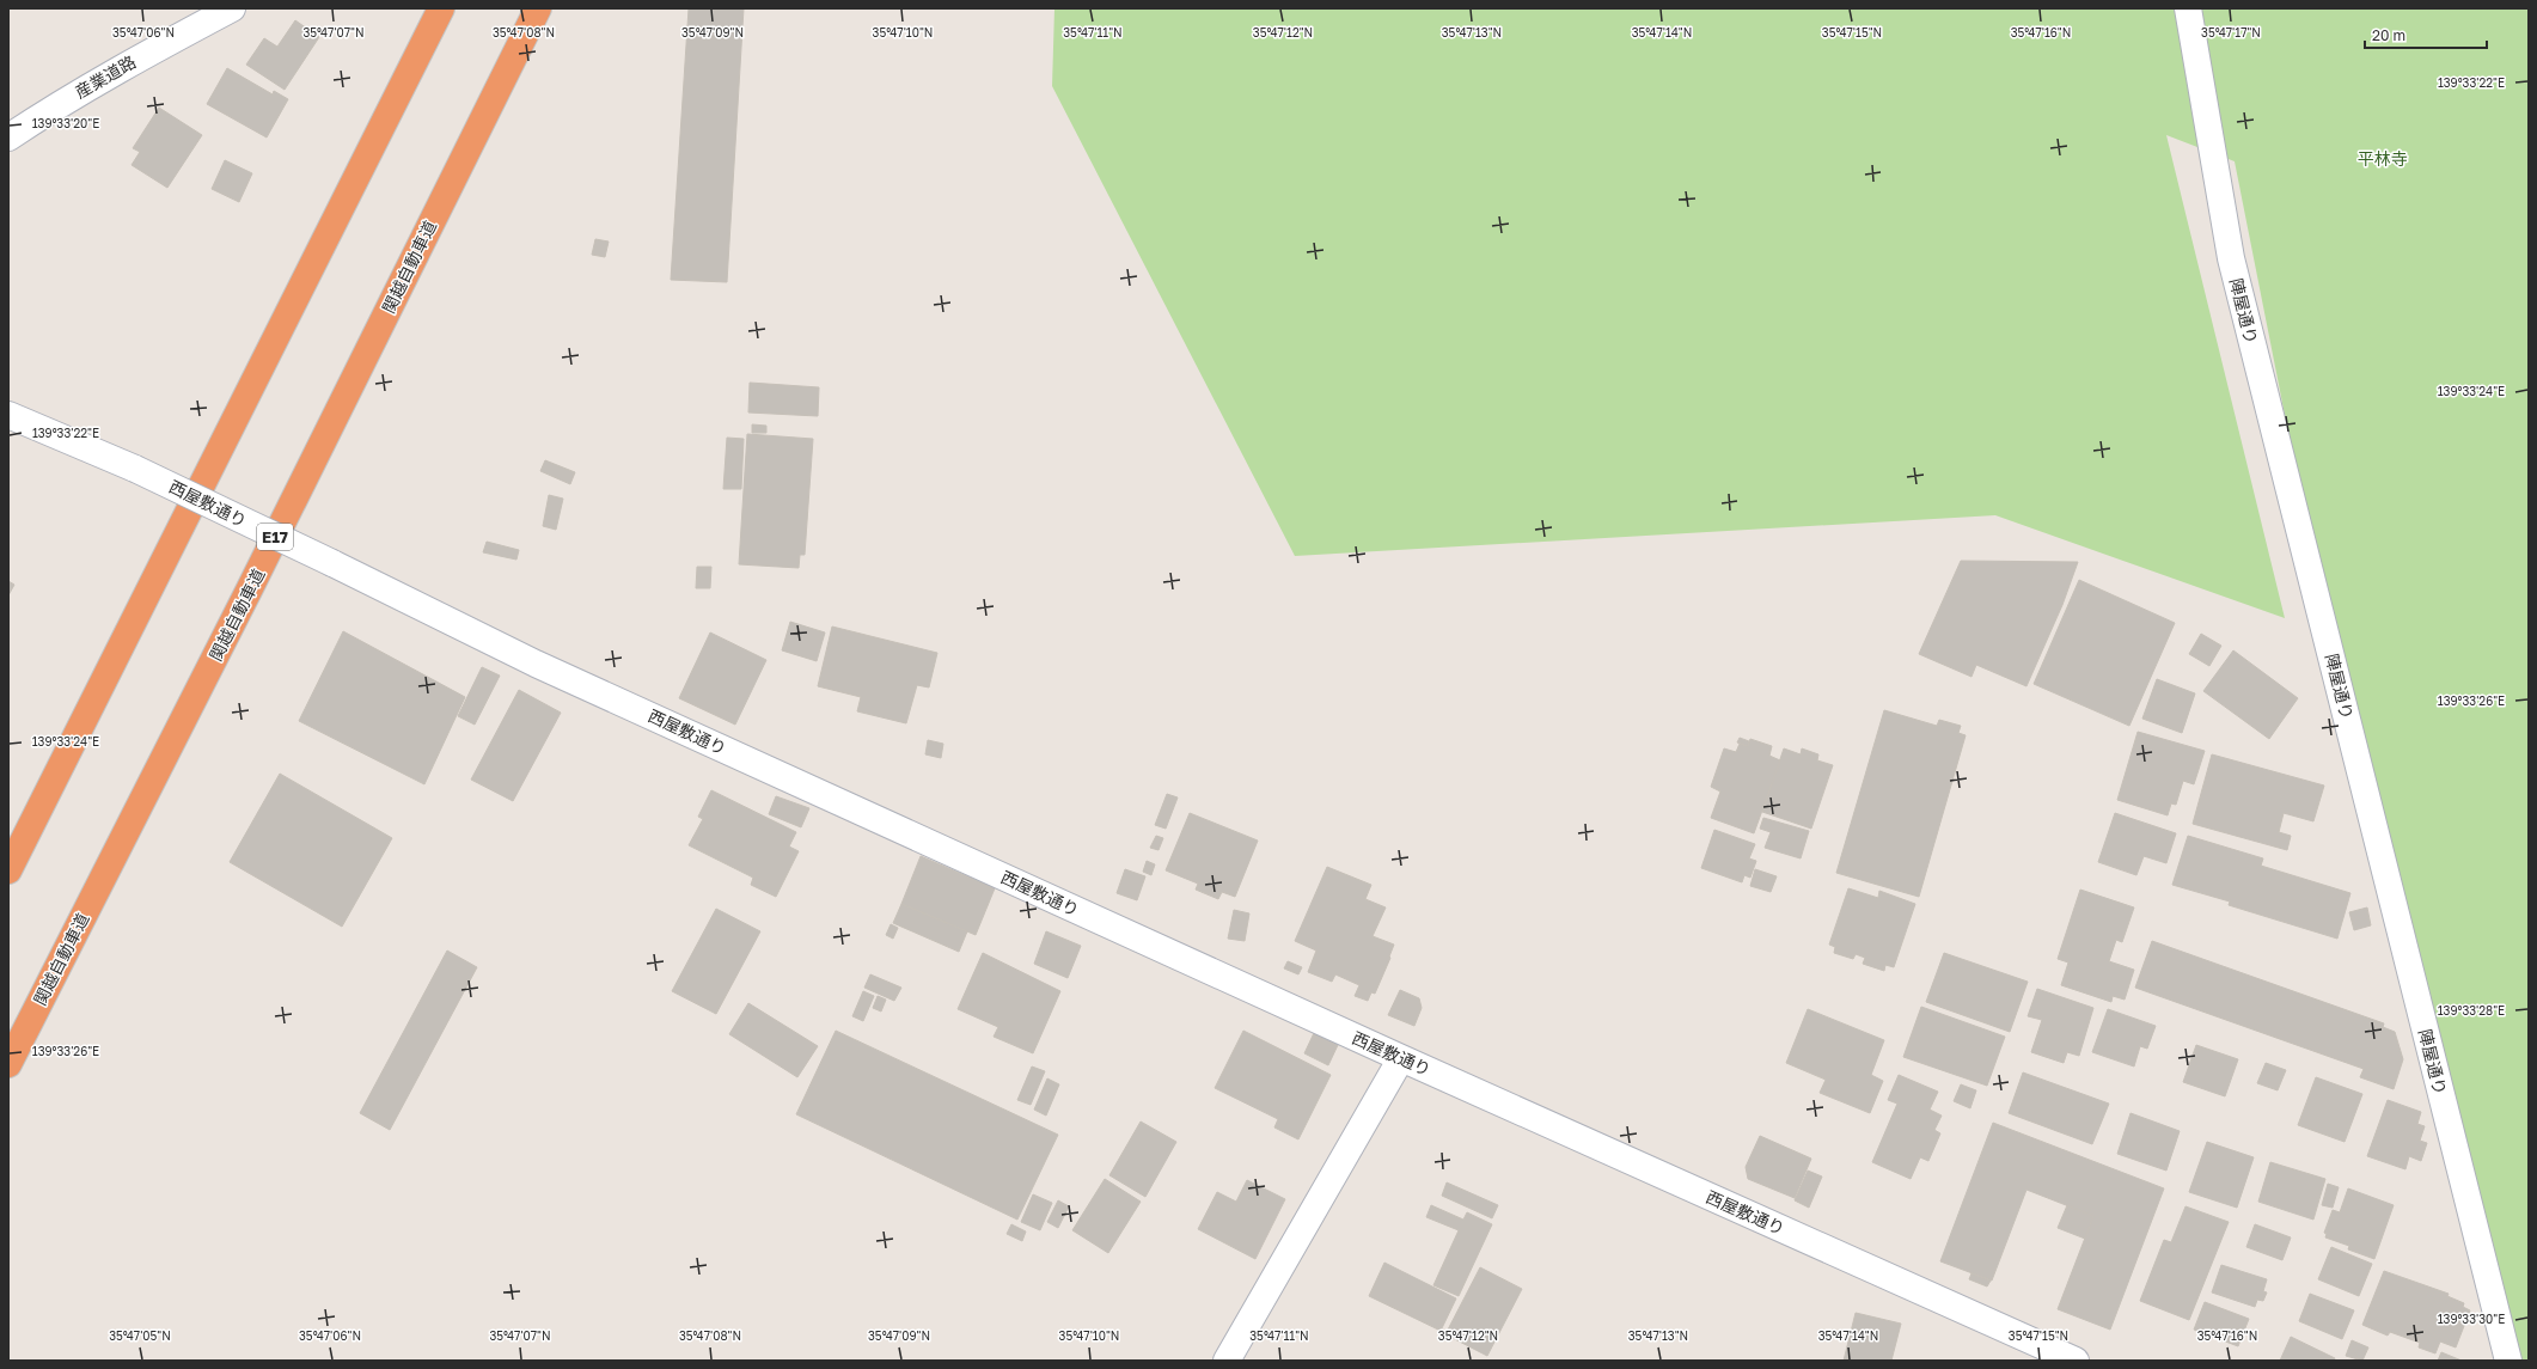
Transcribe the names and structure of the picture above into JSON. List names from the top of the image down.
{
  "streets": {
    "highway": ["関越自動車道", "E17"],
    "street": ["産業道路", "陣屋通り", "西屋敷通り"]
  },
  "parks": ["平林寺"],
  "scale_bar": "20 m",
  "coordinates": [
    "35°47'06\"N",
    "35°47'07\"N",
    "35°47'08\"N",
    "35°47'09\"N",
    "35°47'10\"N",
    "35°47'11\"N",
    "35°47'12\"N",
    "35°47'13\"N",
    "35°47'14\"N",
    "35°47'15\"N",
    "35°47'16\"N",
    "35°47'17\"N",
    "139°33'22\"E",
    "139°33'20\"E",
    "139°33'24\"E",
    "139°33'26\"E",
    "139°33'28\"E",
    "139°33'30\"E",
    "35°47'05\"N"
  ]
}
